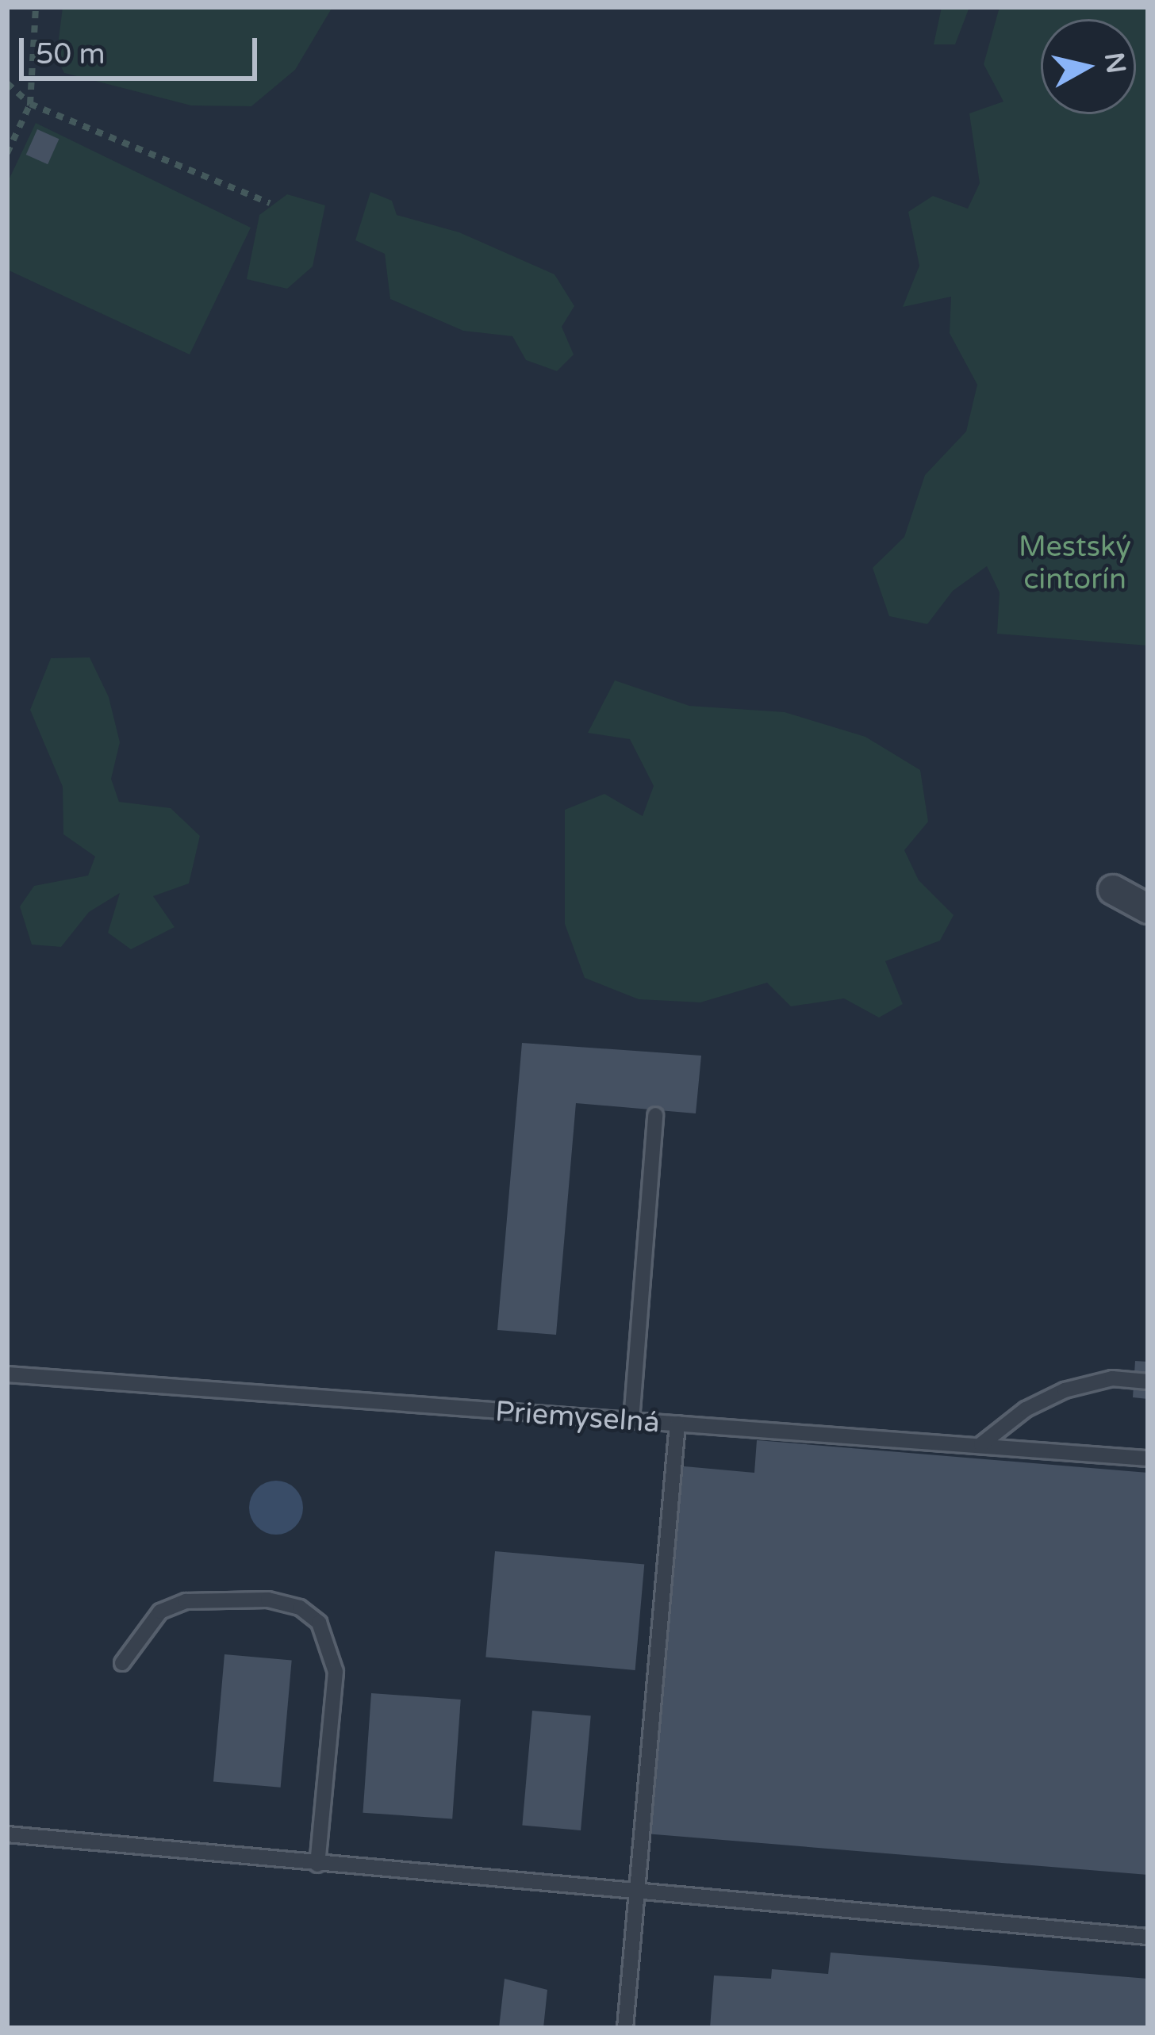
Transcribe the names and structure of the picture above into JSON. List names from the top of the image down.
{
  "streets": {
    "lane": ["Priemyselná"]
  },
  "parks": ["Mestský cintorín"],
  "scale_bar": "50 m",
  "north": "right"
}
